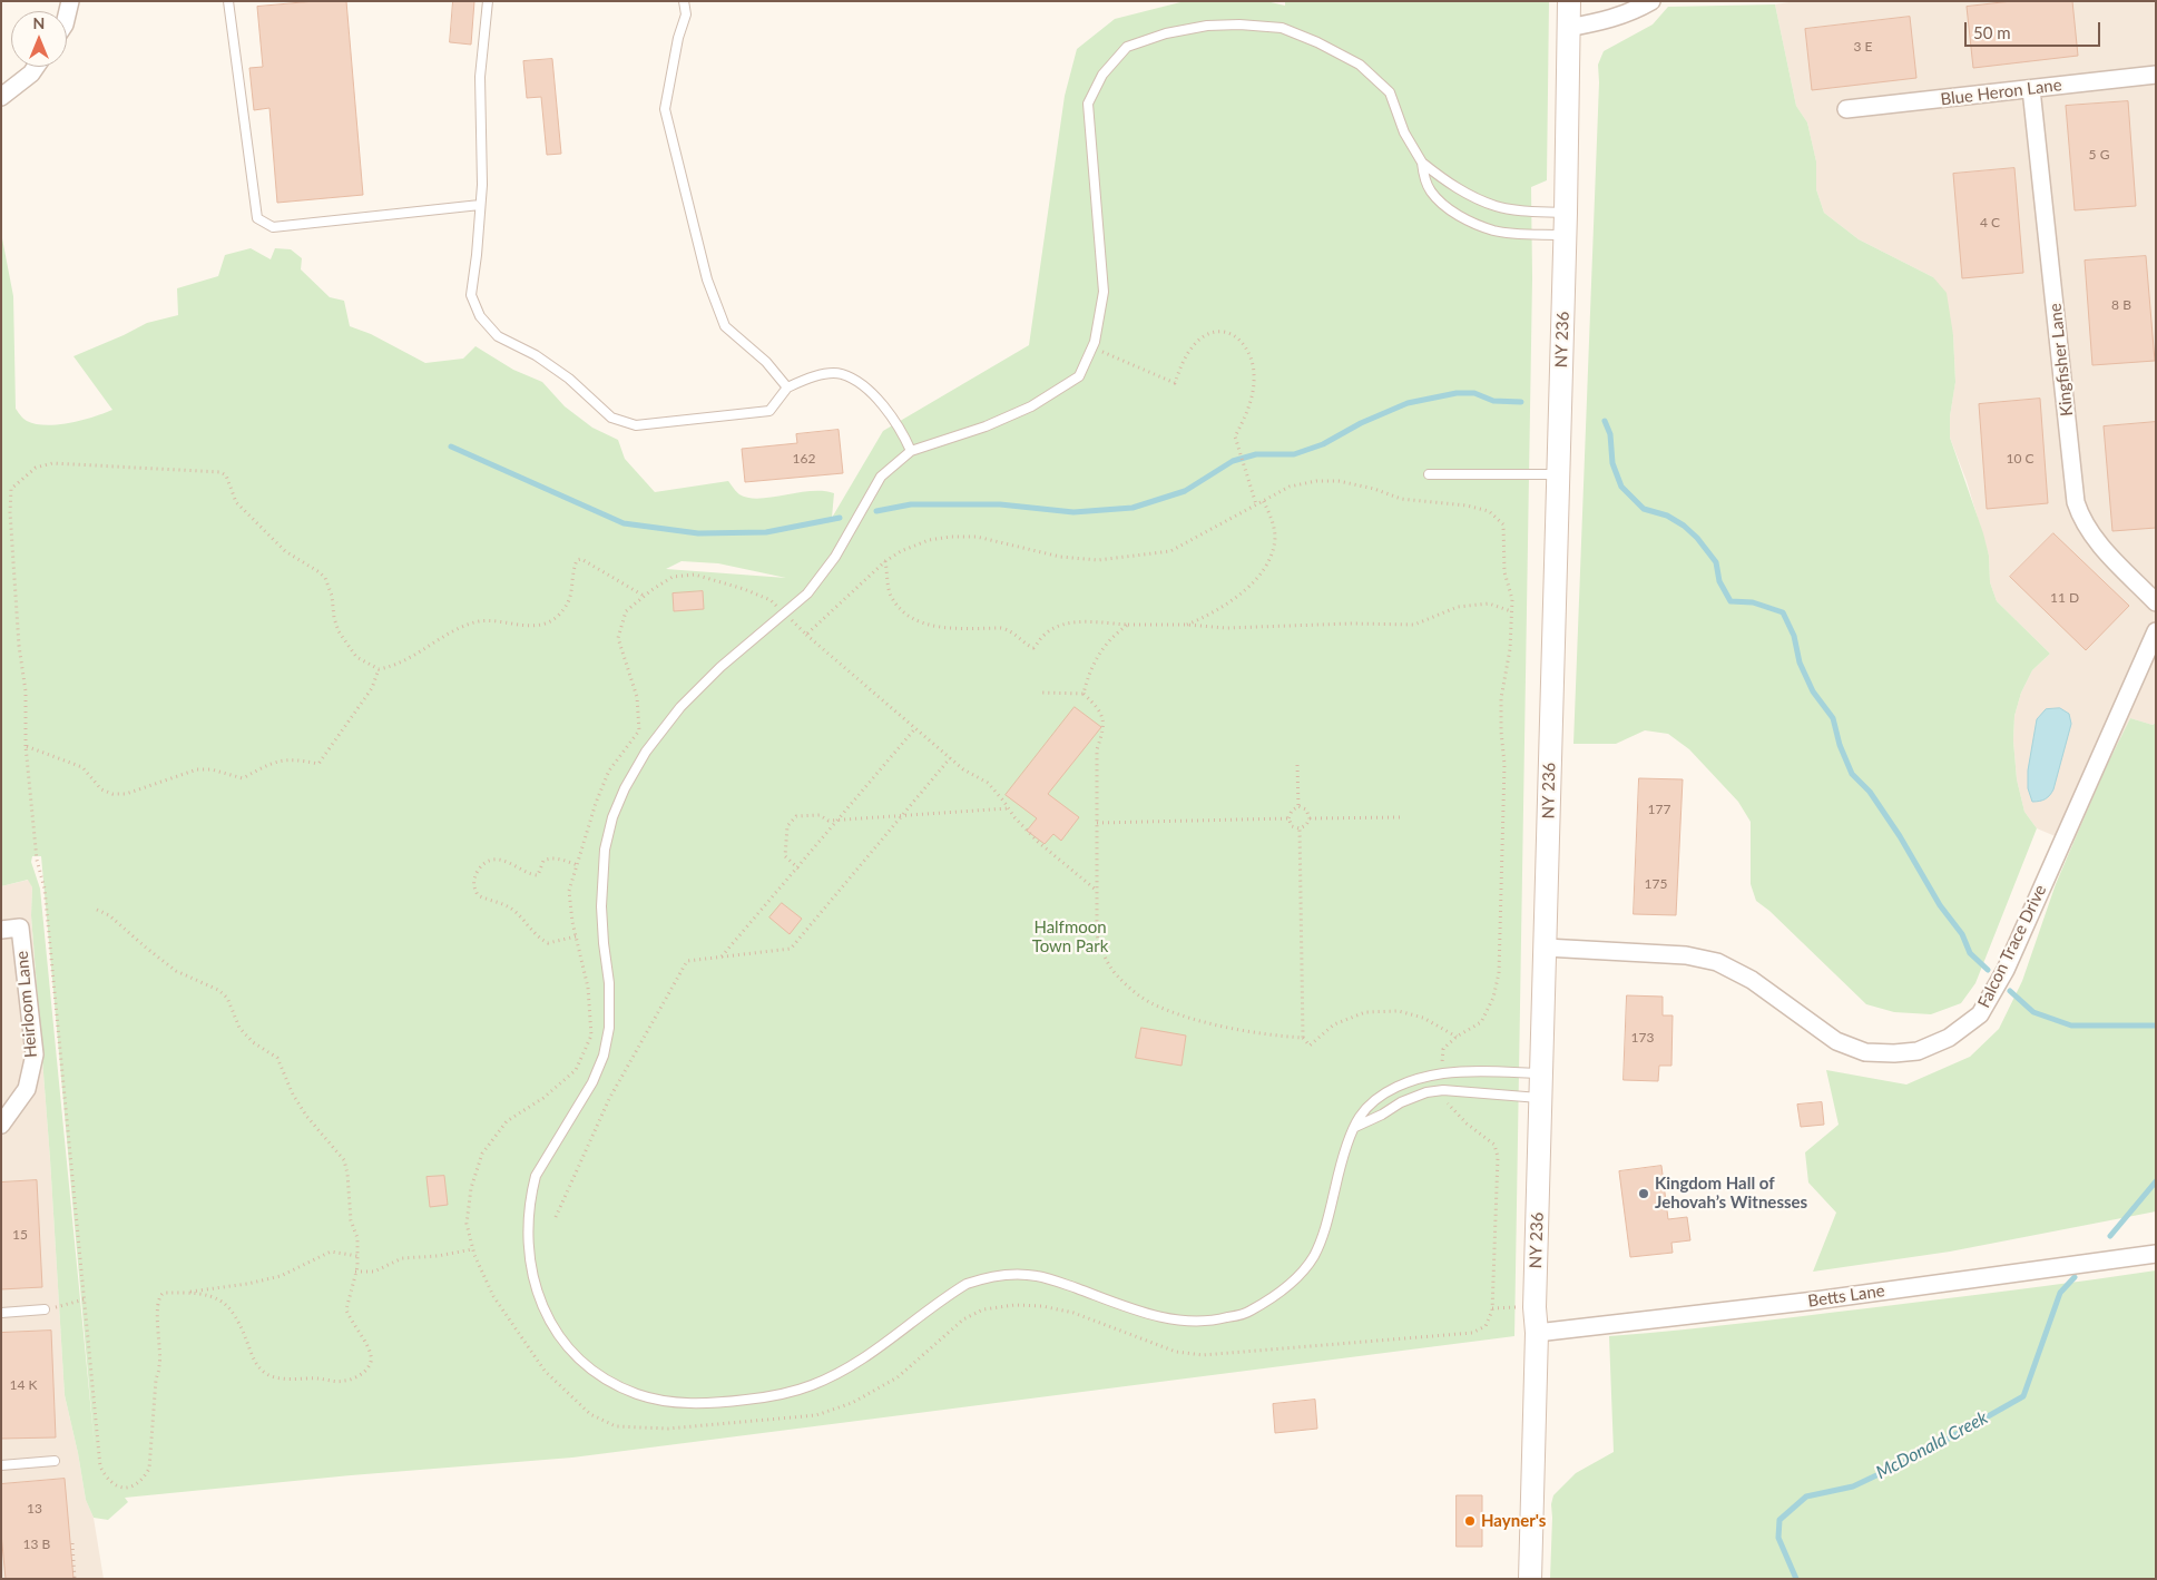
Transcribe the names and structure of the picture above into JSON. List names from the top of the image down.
{
  "streets": {
    "main road": ["NY 236"],
    "street": [
      "Blue Heron Lane",
      "Kingfisher Lane",
      "Falcon Trace Drive",
      "Heirloom Lane",
      "Betts Lane"
    ]
  },
  "crossings": [
    ["Blue Heron Lane", "Kingfisher Lane"],
    ["NY 236", "Falcon Trace Drive"],
    ["NY 236", "Betts Lane"]
  ],
  "water": ["McDonald Creek"],
  "parks": ["Halfmoon Town Park"],
  "places": ["Kingdom Hall of Jehovah’s Witnesses", "Hayner's"],
  "house_numbers": [
    "3 E",
    "5 G",
    "4 C",
    "8 B",
    "162",
    "10 C",
    "11 D",
    "177",
    "175",
    "173",
    "15",
    "14 K",
    "13",
    "13 B"
  ],
  "scale_bar": "50 m",
  "north": "top"
}
